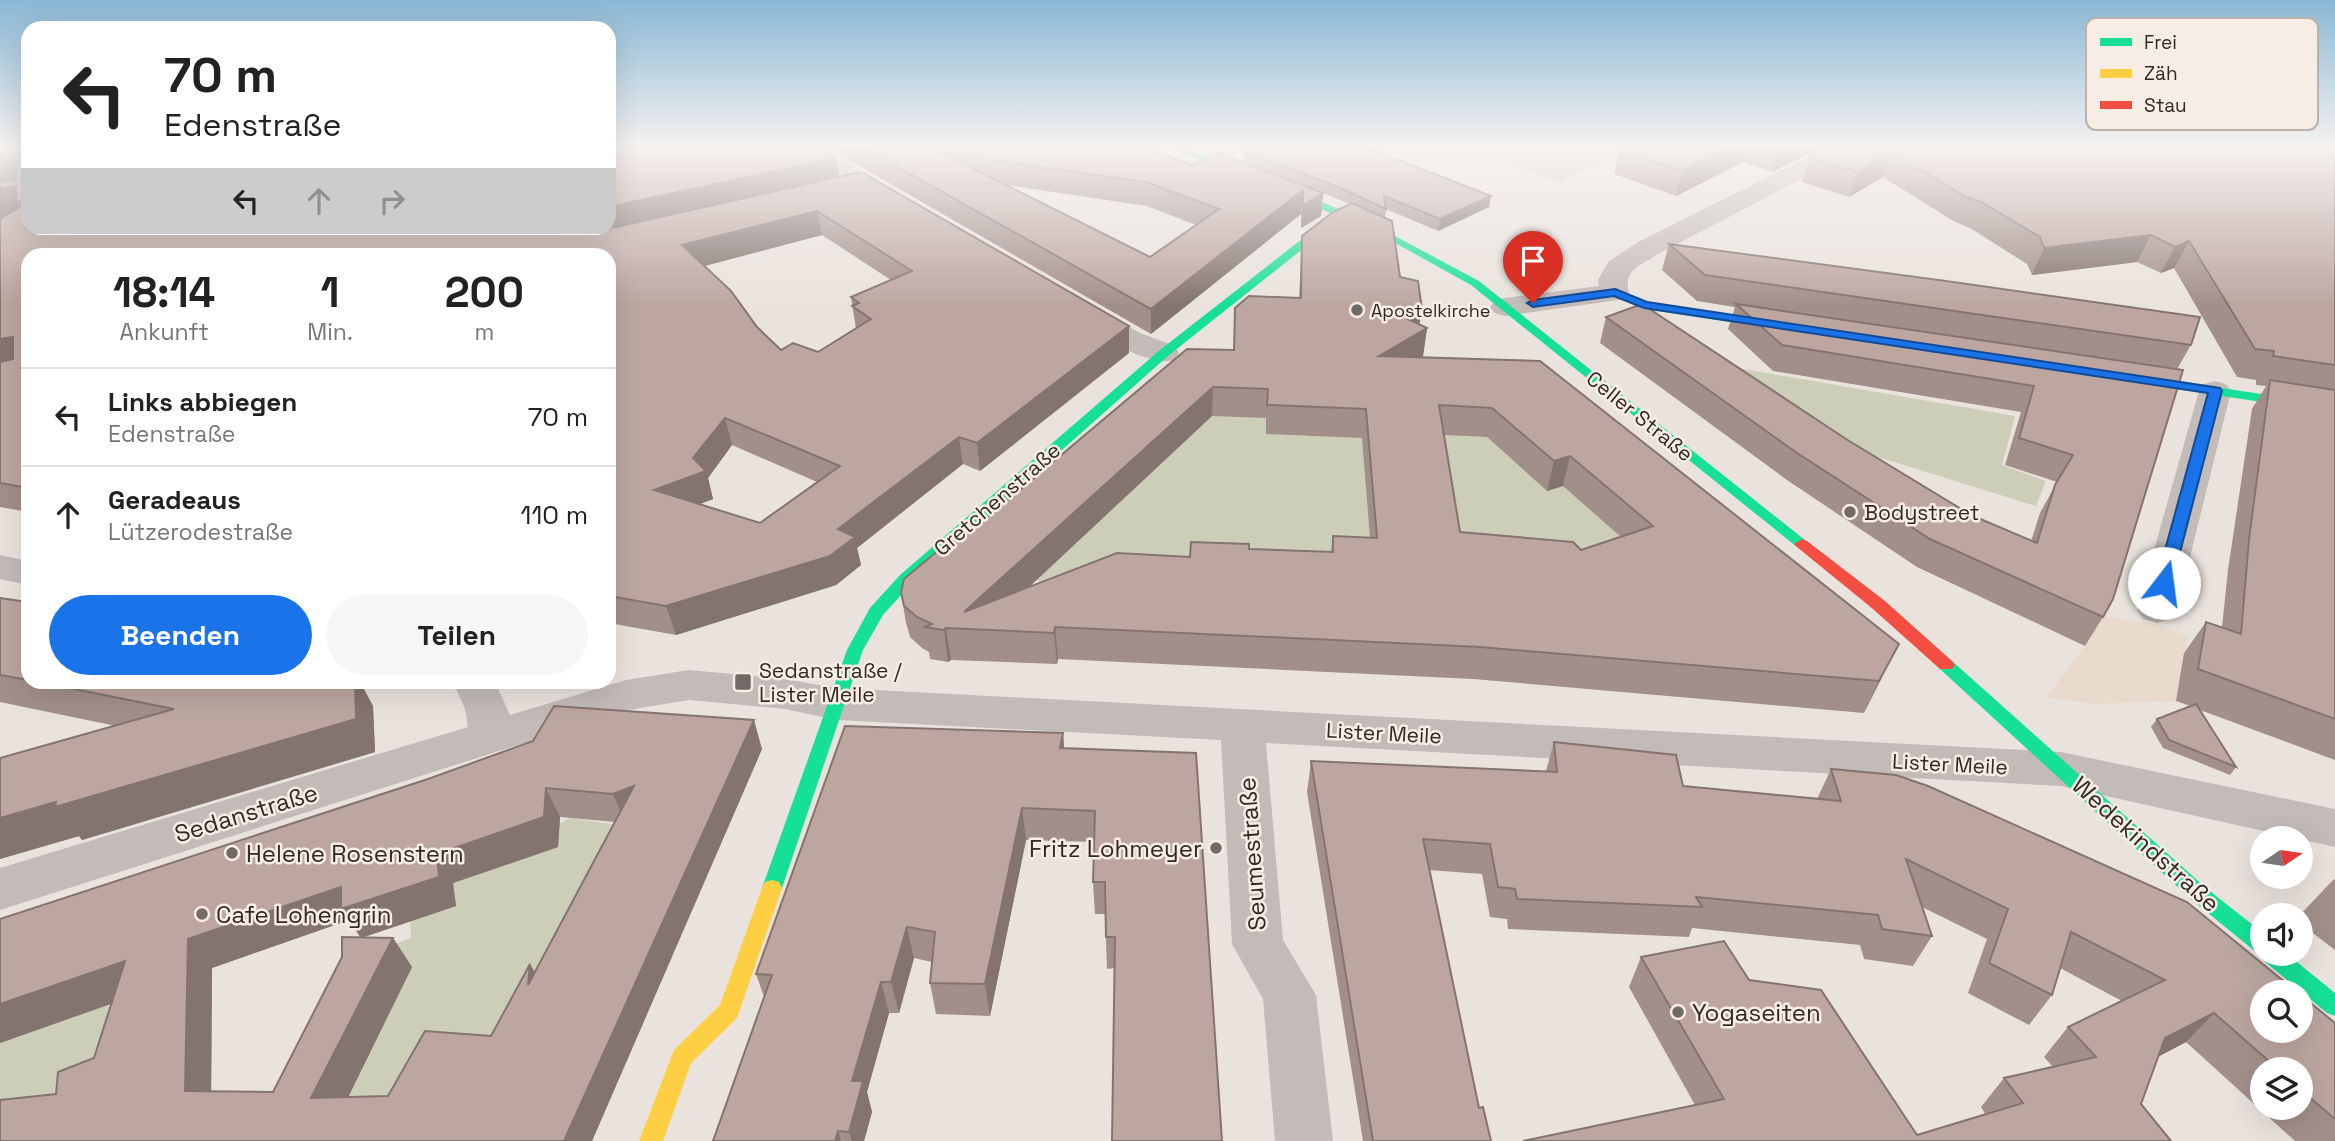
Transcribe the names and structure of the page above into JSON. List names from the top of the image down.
{
  "streets": {
    "street": [
      "Celler Straße",
      "Gretchenstraße",
      "Lister Meile",
      "Sedanstraße",
      "Wedekindstraße",
      "Seumestraße"
    ]
  },
  "crossings": [
    ["Celler Straße", "Gretchenstraße"],
    ["Celler Straße", "Lister Meile"],
    ["Celler Straße", "Wedekindstraße"],
    ["Gretchenstraße", "Lister Meile"],
    ["Lister Meile", "Sedanstraße"],
    ["Lister Meile", "Wedekindstraße"],
    ["Lister Meile", "Seumestraße"]
  ],
  "places": {
    "other": [
      "Apostelkirche",
      "Bodystreet",
      "Fritz Lohmeyer",
      "Helene Rosenstern",
      "Cafe Lohengrin",
      "Yogaseiten"
    ],
    "transit": ["Sedanstraße / Lister Meile"]
  },
  "legend": ["Frei", "Zäh", "Stau"],
  "north": "right",
  "page": {
    "turn": ["70 m", "Edenstraße"],
    "eta": [
      "18:14",
      "Ankunft",
      "1",
      "Min.",
      "200",
      "m"
    ],
    "list": [
      {
        "name": "Links abbiegen",
        "note": "Edenstraße",
        "value": "70 m"
      },
      {
        "name": "Geradeaus",
        "note": "Lützerodestraße",
        "value": "110 m"
      }
    ],
    "buttons": ["Beenden", "Teilen"]
  }
}
